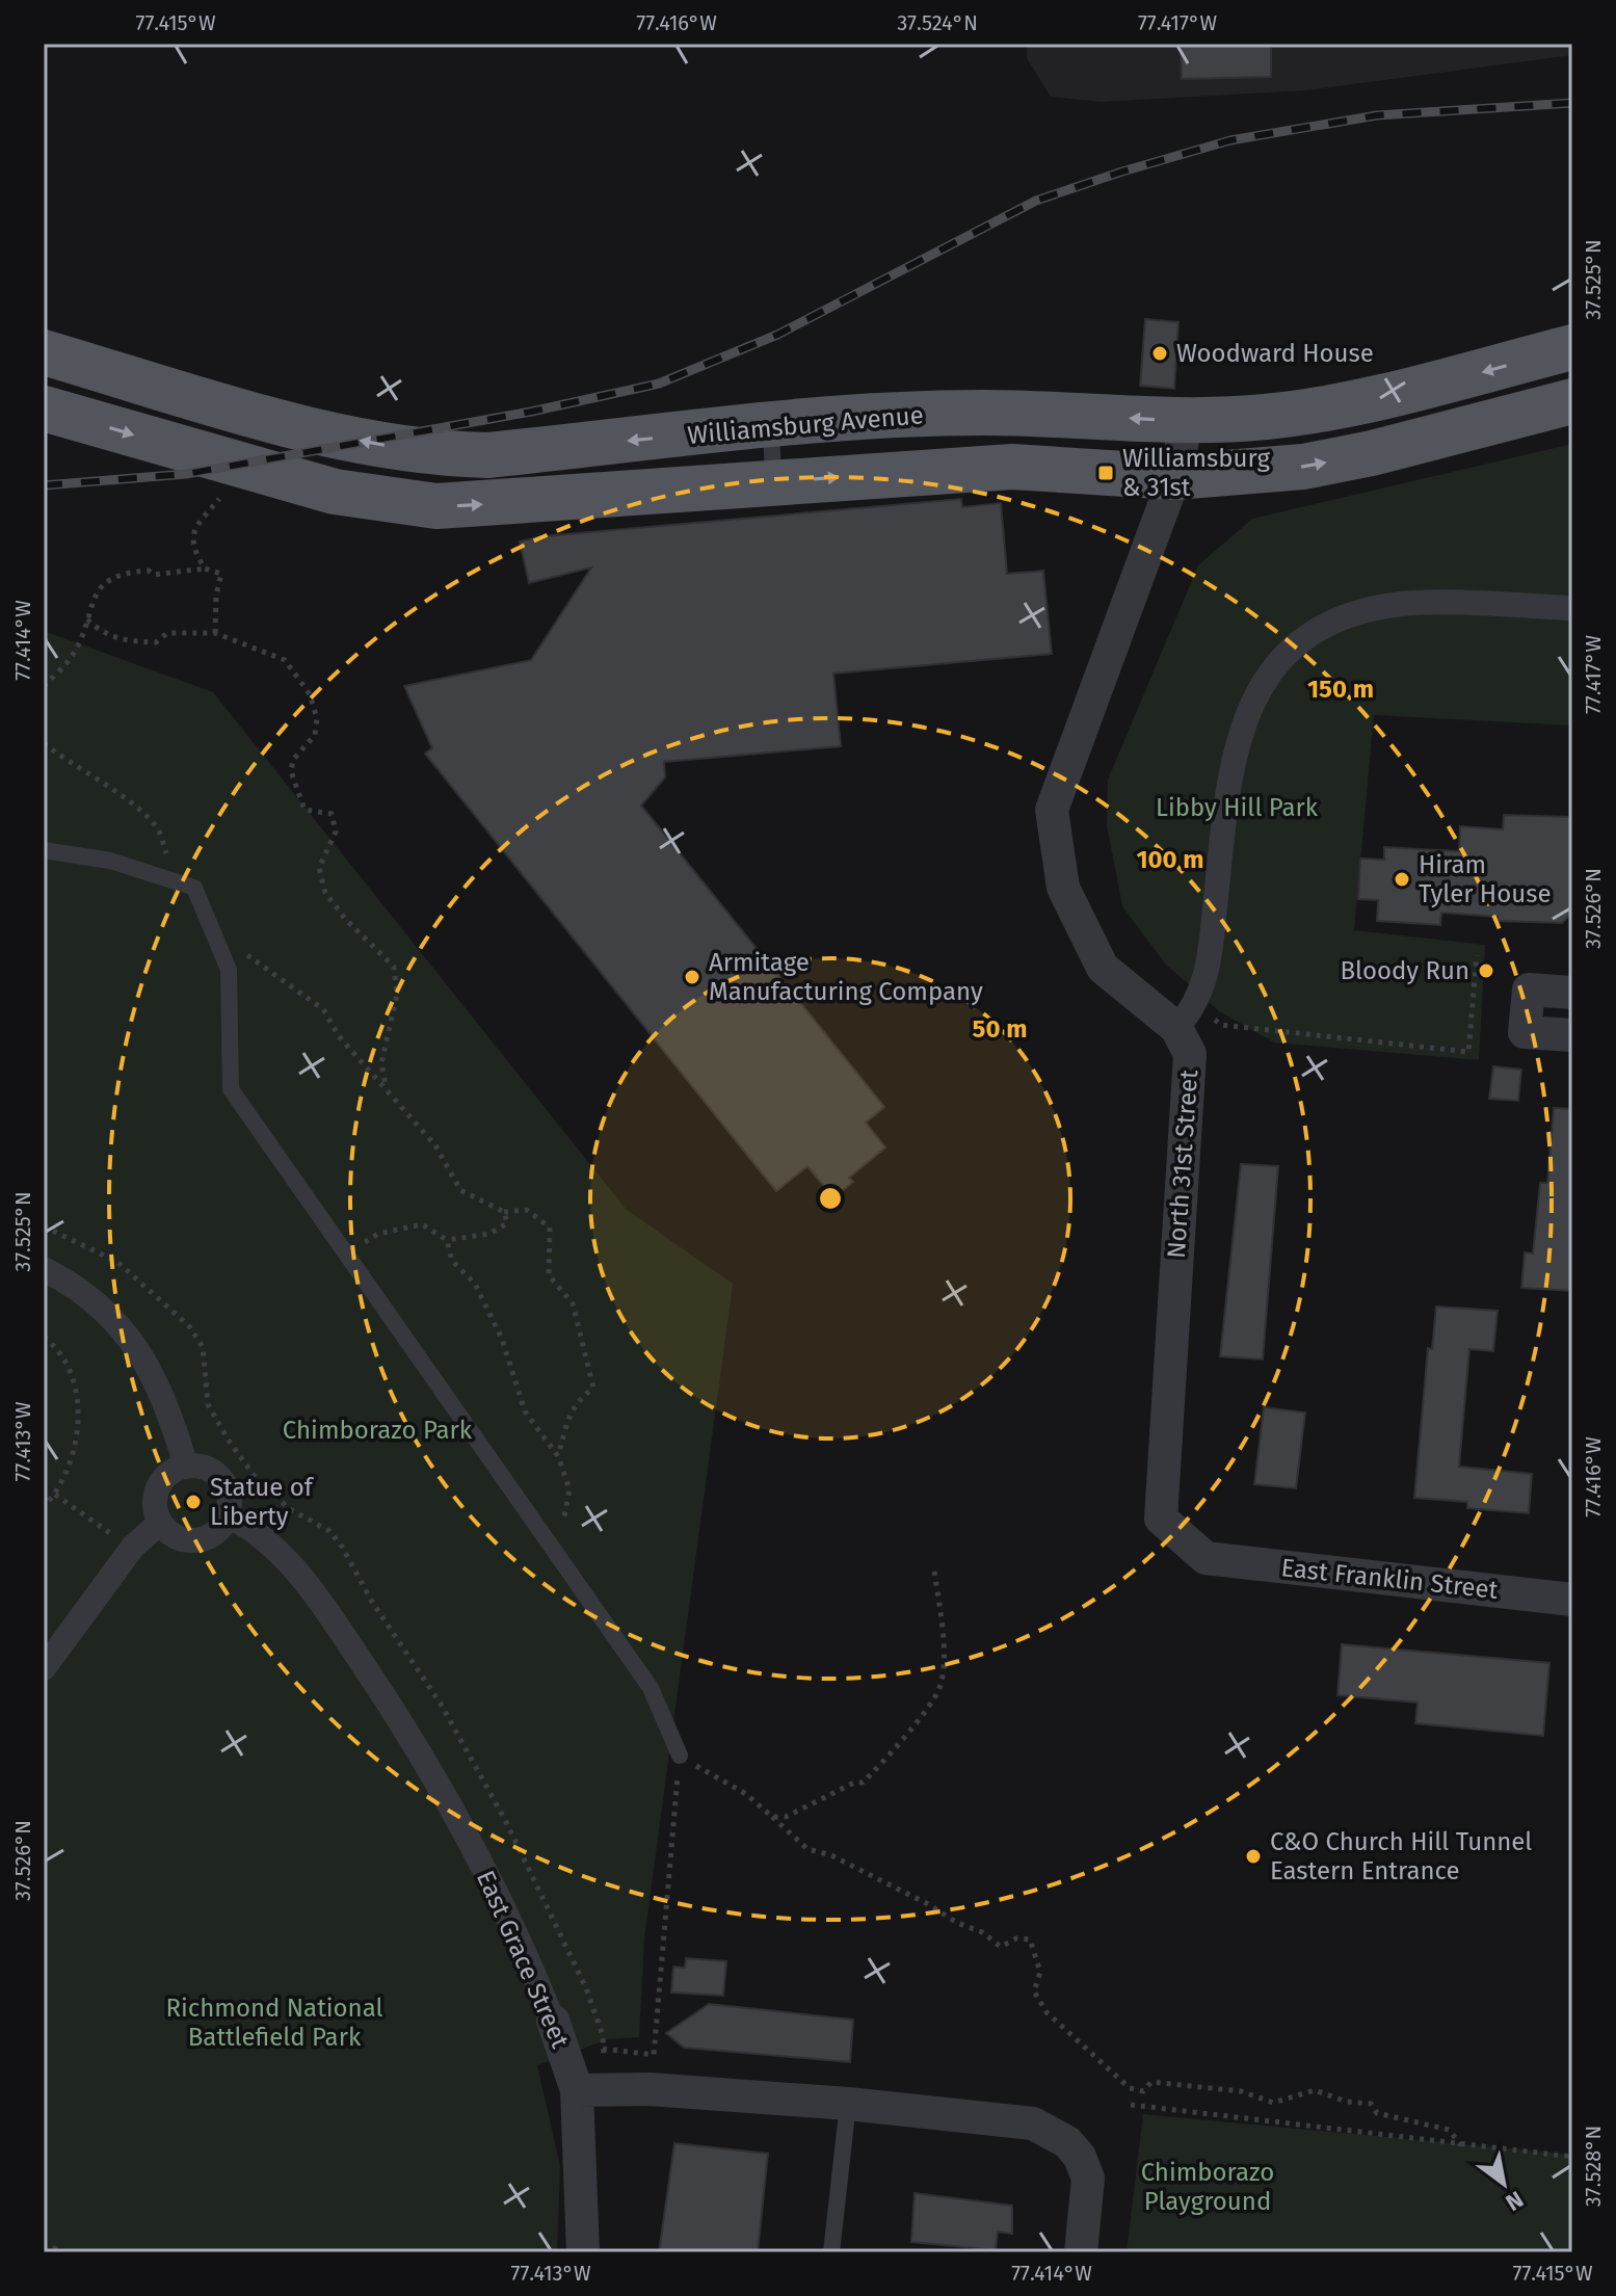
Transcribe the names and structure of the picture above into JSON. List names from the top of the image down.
{
  "streets": {
    "main road": ["Williamsburg Avenue"],
    "street": ["North 31st Street", "East Franklin Street", "East Grace Street"]
  },
  "crossings": [
    ["North 31st Street", "East Franklin Street"]
  ],
  "parks": [
    "Libby Hill Park",
    "Chimborazo Park",
    "Richmond National Battlefield Park",
    "Chimborazo Playground"
  ],
  "places": {
    "other": [
      "Woodward House",
      "Hiram Tyler House",
      "Bloody Run",
      "Armitage Manufacturing Company",
      "Statue of Liberty",
      "C&O Church Hill Tunnel Eastern Entrance"
    ],
    "transit": ["Williamsburg & 31st"]
  },
  "north": "bottom right",
  "coordinates": [
    "77.415°W",
    "77.416°W",
    "37.524°N",
    "77.417°W",
    "37.525°N",
    "77.414°W",
    "37.526°N",
    "77.413°W",
    "37.528°N"
  ],
  "rings": ["150 m", "100 m", "50 m"]
}
